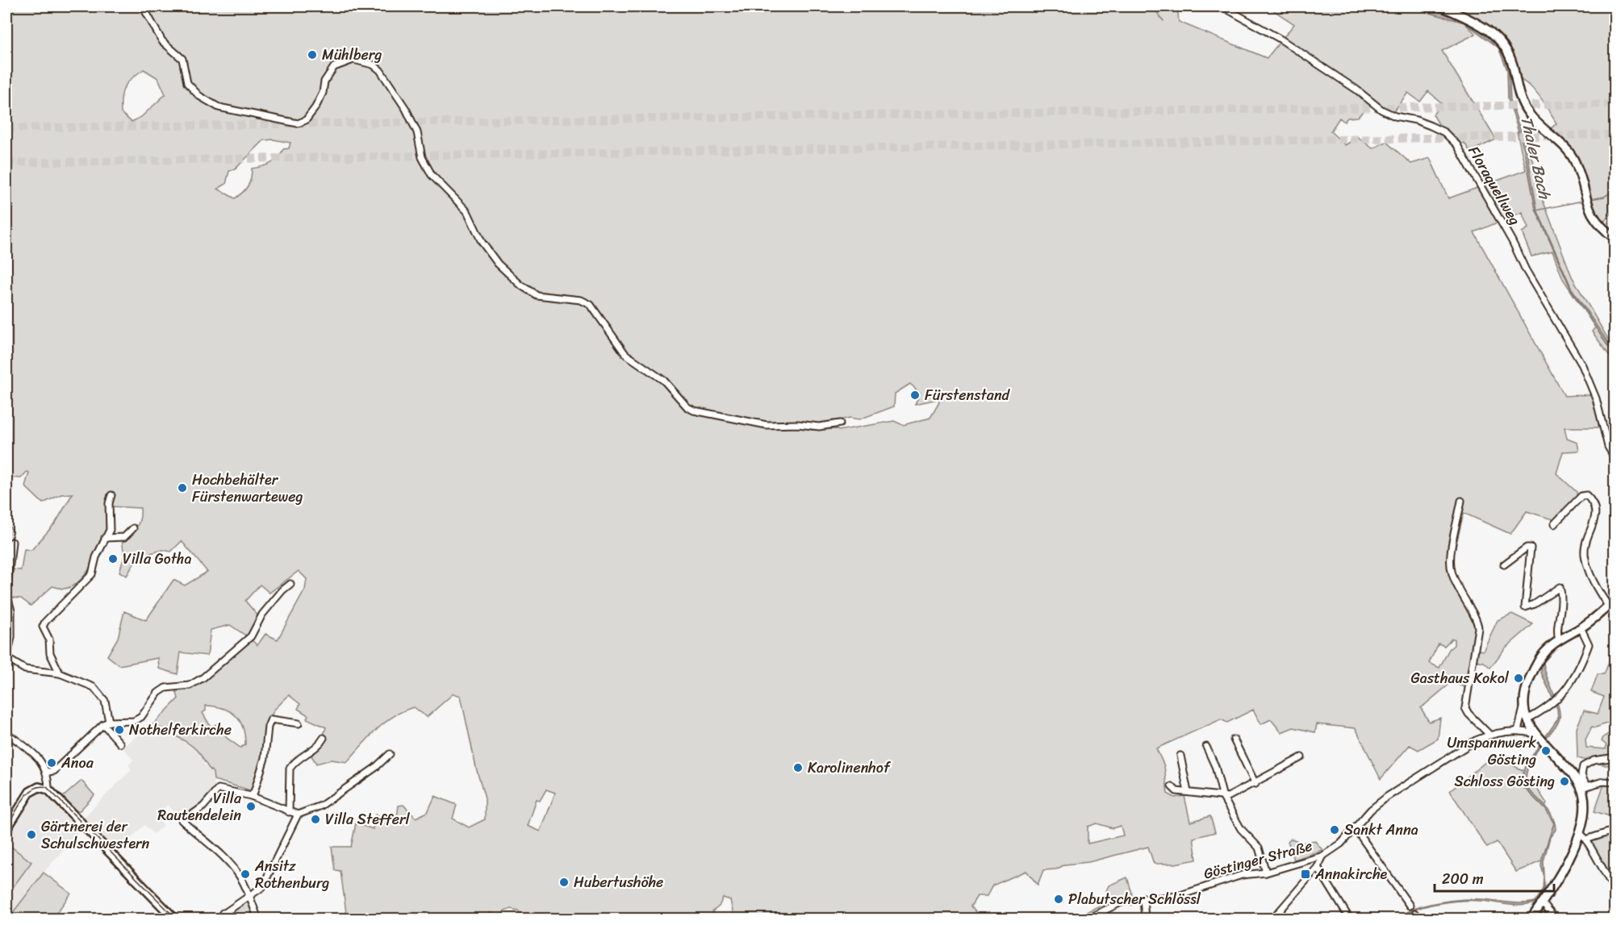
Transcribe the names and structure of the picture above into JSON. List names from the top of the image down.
{
  "streets": {
    "street": ["Floraquellweg", "Göstinger Straße"]
  },
  "water": ["Thaler Bach"],
  "places": {
    "other": [
      "Mühlberg",
      "Fürstenstand",
      "Hochbehälter Fürstenwarteweg",
      "Villa Gotha",
      "Gasthaus Kokol",
      "Nothelferkirche",
      "Umspannwerk Gösting",
      "Anoa",
      "Karolinenhof",
      "Schloss Gösting",
      "Villa Rautendelein",
      "Villa Stefferl",
      "Sankt Anna",
      "Gärtnerei der Schulschwestern",
      "Ansitz Rothenburg",
      "Hubertushöhe",
      "Plabutscher Schlössl"
    ],
    "transit": ["Annakirche"]
  },
  "scale_bar": "200 m"
}
